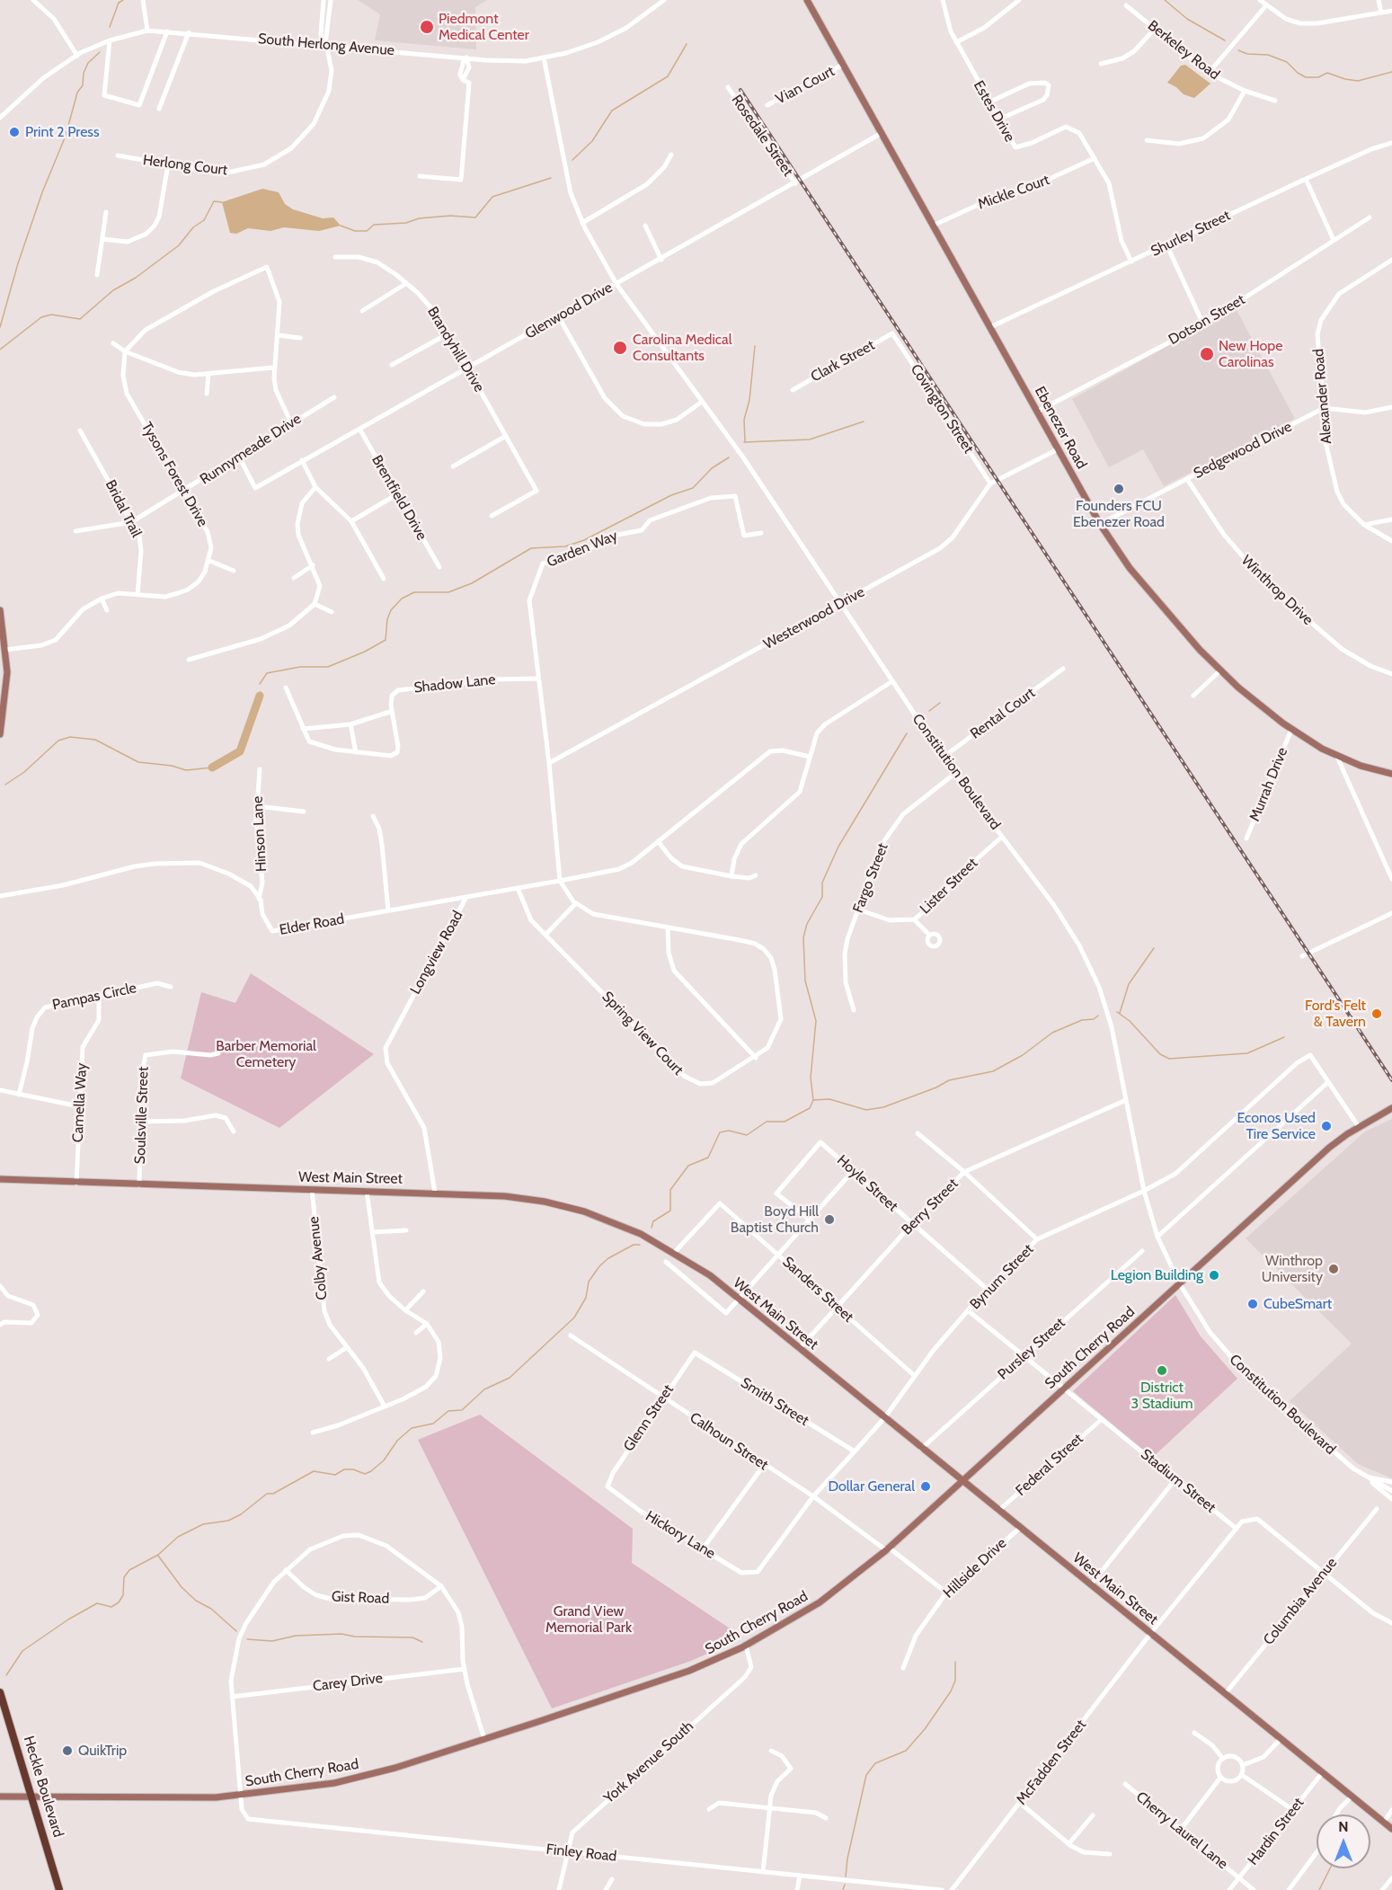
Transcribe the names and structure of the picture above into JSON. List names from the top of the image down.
{
  "streets": {
    "highway": ["Heckle Boulevard"],
    "main road": ["Ebenezer Road", "West Main Street", "South Cherry Road"],
    "street": [
      "South Herlong Avenue",
      "Berkeley Road",
      "Vian Court",
      "Estes Drive",
      "Rosedale Street",
      "Herlong Court",
      "Mickle Court",
      "Shurley Street",
      "Glenwood Drive",
      "Dotson Street",
      "Brandyhill Drive",
      "Clark Street",
      "Alexander Road",
      "Covington Street",
      "Runnymeade Drive",
      "Sedgewood Drive",
      "Tysons Forest Drive",
      "Brentfield Drive",
      "Bridal Trail",
      "Garden Way",
      "Winthrop Drive",
      "Westerwood Drive",
      "Shadow Lane",
      "Rental Court",
      "Constitution Boulevard",
      "Murrah Drive",
      "Hinson Lane",
      "Fargo Street",
      "Lister Street",
      "Elder Road",
      "Longview Road",
      "Pampas Circle",
      "Spring View Court",
      "Camella Way",
      "Soulsville Street",
      "Hoyle Street",
      "Berry Street",
      "Colby Avenue",
      "Bynum Street",
      "Sanders Street",
      "Pursley Street",
      "Smith Street",
      "Glenn Street",
      "Calhoun Street",
      "Federal Street",
      "Stadium Street",
      "Hickory Lane",
      "Hillside Drive",
      "Gist Road",
      "Columbia Avenue",
      "Carey Drive",
      "York Avenue South",
      "McFadden Street",
      "Cherry Laurel Lane",
      "Hardin Street",
      "Finley Road"
    ]
  },
  "crossings": [
    ["South Herlong Avenue", "Herlong Court"],
    ["South Herlong Avenue", "Constitution Boulevard"],
    ["Vian Court", "Ebenezer Road"],
    ["Estes Drive", "Mickle Court"],
    ["Estes Drive", "Shurley Street"],
    ["Rosedale Street", "Glenwood Drive"],
    ["Mickle Court", "Ebenezer Road"],
    ["Shurley Street", "Ebenezer Road"],
    ["Glenwood Drive", "Brandyhill Drive"],
    ["Glenwood Drive", "Ebenezer Road"],
    ["Glenwood Drive", "Runnymeade Drive"],
    ["Glenwood Drive", "Brentfield Drive"],
    ["Glenwood Drive", "Constitution Boulevard"],
    ["Dotson Street", "Ebenezer Road"],
    ["Clark Street", "Covington Street"],
    ["Alexander Road", "Sedgewood Drive"],
    ["Covington Street", "Westerwood Drive"],
    ["Ebenezer Road", "Sedgewood Drive"],
    ["Ebenezer Road", "Westerwood Drive"],
    ["Ebenezer Road", "Murrah Drive"],
    ["Runnymeade Drive", "Tysons Forest Drive"],
    ["Runnymeade Drive", "Bridal Trail"],
    ["Sedgewood Drive", "Winthrop Drive"],
    ["Garden Way", "Shadow Lane"],
    ["Westerwood Drive", "Constitution Boulevard"],
    ["Rental Court", "Constitution Boulevard"],
    ["Constitution Boulevard", "Fargo Street"],
    ["Constitution Boulevard", "Lister Street"],
    ["Constitution Boulevard", "Berry Street"],
    ["Constitution Boulevard", "Bynum Street"],
    ["Constitution Boulevard", "South Cherry Road"],
    ["Hinson Lane", "Elder Road"],
    ["Fargo Street", "Lister Street"],
    ["Elder Road", "Longview Road"],
    ["Longview Road", "Spring View Court"],
    ["Longview Road", "West Main Street"],
    ["Pampas Circle", "Camella Way"],
    ["Camella Way", "West Main Street"],
    ["Soulsville Street", "West Main Street"],
    ["West Main Street", "Berry Street"],
    ["West Main Street", "Colby Avenue"],
    ["West Main Street", "Bynum Street"],
    ["West Main Street", "Sanders Street"],
    ["West Main Street", "South Cherry Road"],
    ["West Main Street", "Pursley Street"],
    ["West Main Street", "Federal Street"],
    ["West Main Street", "Hillside Drive"],
    ["West Main Street", "Columbia Avenue"],
    ["West Main Street", "McFadden Street"],
    ["West Main Street", "Hardin Street"],
    ["Hoyle Street", "Berry Street"],
    ["Hoyle Street", "Bynum Street"],
    ["Berry Street", "Sanders Street"],
    ["Bynum Street", "Sanders Street"],
    ["Bynum Street", "Smith Street"],
    ["Bynum Street", "Calhoun Street"],
    ["Bynum Street", "Stadium Street"],
    ["Bynum Street", "Hickory Lane"],
    ["South Cherry Road", "Calhoun Street"],
    ["South Cherry Road", "Stadium Street"],
    ["South Cherry Road", "York Avenue South"],
    ["South Cherry Road", "Heckle Boulevard"],
    ["South Cherry Road", "Finley Road"],
    ["Pursley Street", "Stadium Street"],
    ["Smith Street", "Glenn Street"],
    ["Glenn Street", "Calhoun Street"],
    ["Glenn Street", "Hickory Lane"],
    ["Calhoun Street", "Hillside Drive"],
    ["Federal Street", "Stadium Street"],
    ["Stadium Street", "McFadden Street"],
    ["York Avenue South", "Finley Road"],
    ["Cherry Laurel Lane", "Hardin Street"]
  ],
  "parks": ["Barber Memorial Cemetery", "Grand View Memorial Park"],
  "places": [
    "Piedmont Medical Center",
    "Print 2 Press",
    "Carolina Medical Consultants",
    "New Hope Carolinas",
    "Founders FCU Ebenezer Road",
    "Ford's Felt & Tavern",
    "Econos Used Tire Service",
    "Boyd Hill Baptist Church",
    "Winthrop University",
    "Legion Building",
    "CubeSmart",
    "District 3 Stadium",
    "Dollar General",
    "QuikTrip"
  ],
  "north": "top"
}
